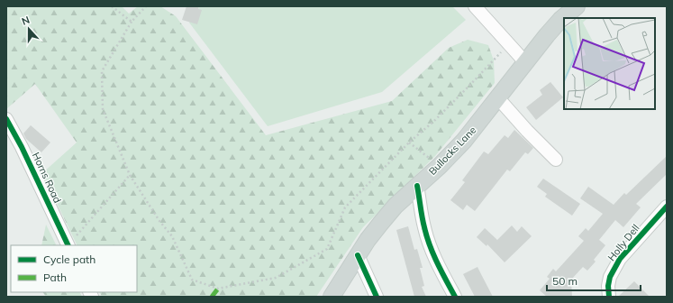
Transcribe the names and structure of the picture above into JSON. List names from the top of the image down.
{
  "streets": {
    "main road": ["Bullocks Lane"],
    "street": ["Horns Road", "Holly Dell"]
  },
  "legend": ["Cycle path", "Path"],
  "scale_bar": "50 m",
  "north": "top"
}
